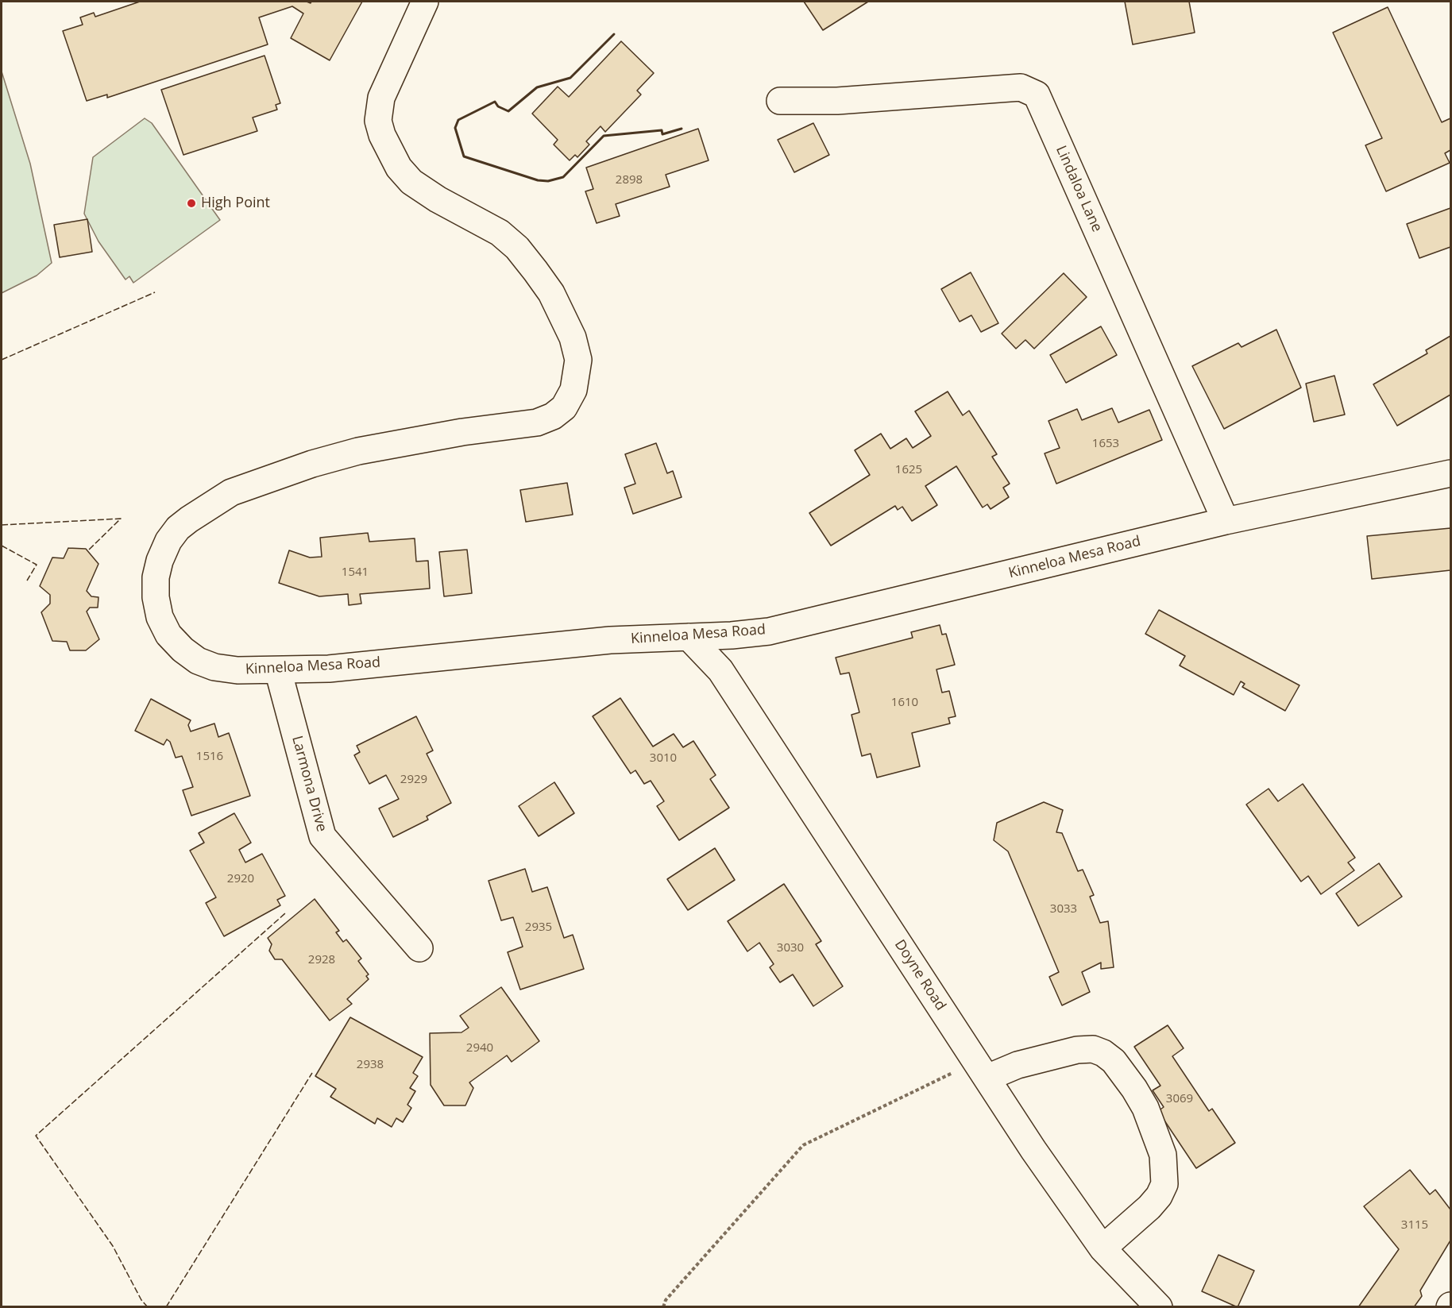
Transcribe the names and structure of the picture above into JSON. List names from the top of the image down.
{
  "streets": {
    "street": [
      "Lindaloa Lane",
      "Kinneloa Mesa Road",
      "Larmona Drive",
      "Doyne Road"
    ]
  },
  "crossings": [
    ["Lindaloa Lane", "Kinneloa Mesa Road"],
    ["Kinneloa Mesa Road", "Larmona Drive"],
    ["Kinneloa Mesa Road", "Doyne Road"]
  ],
  "places": ["High Point"],
  "house_numbers": [
    "2898",
    "1653",
    "1625",
    "1541",
    "1610",
    "1516",
    "3010",
    "2929",
    "2920",
    "3033",
    "2935",
    "3030",
    "2928",
    "2940",
    "2938",
    "3069",
    "3115"
  ]
}
